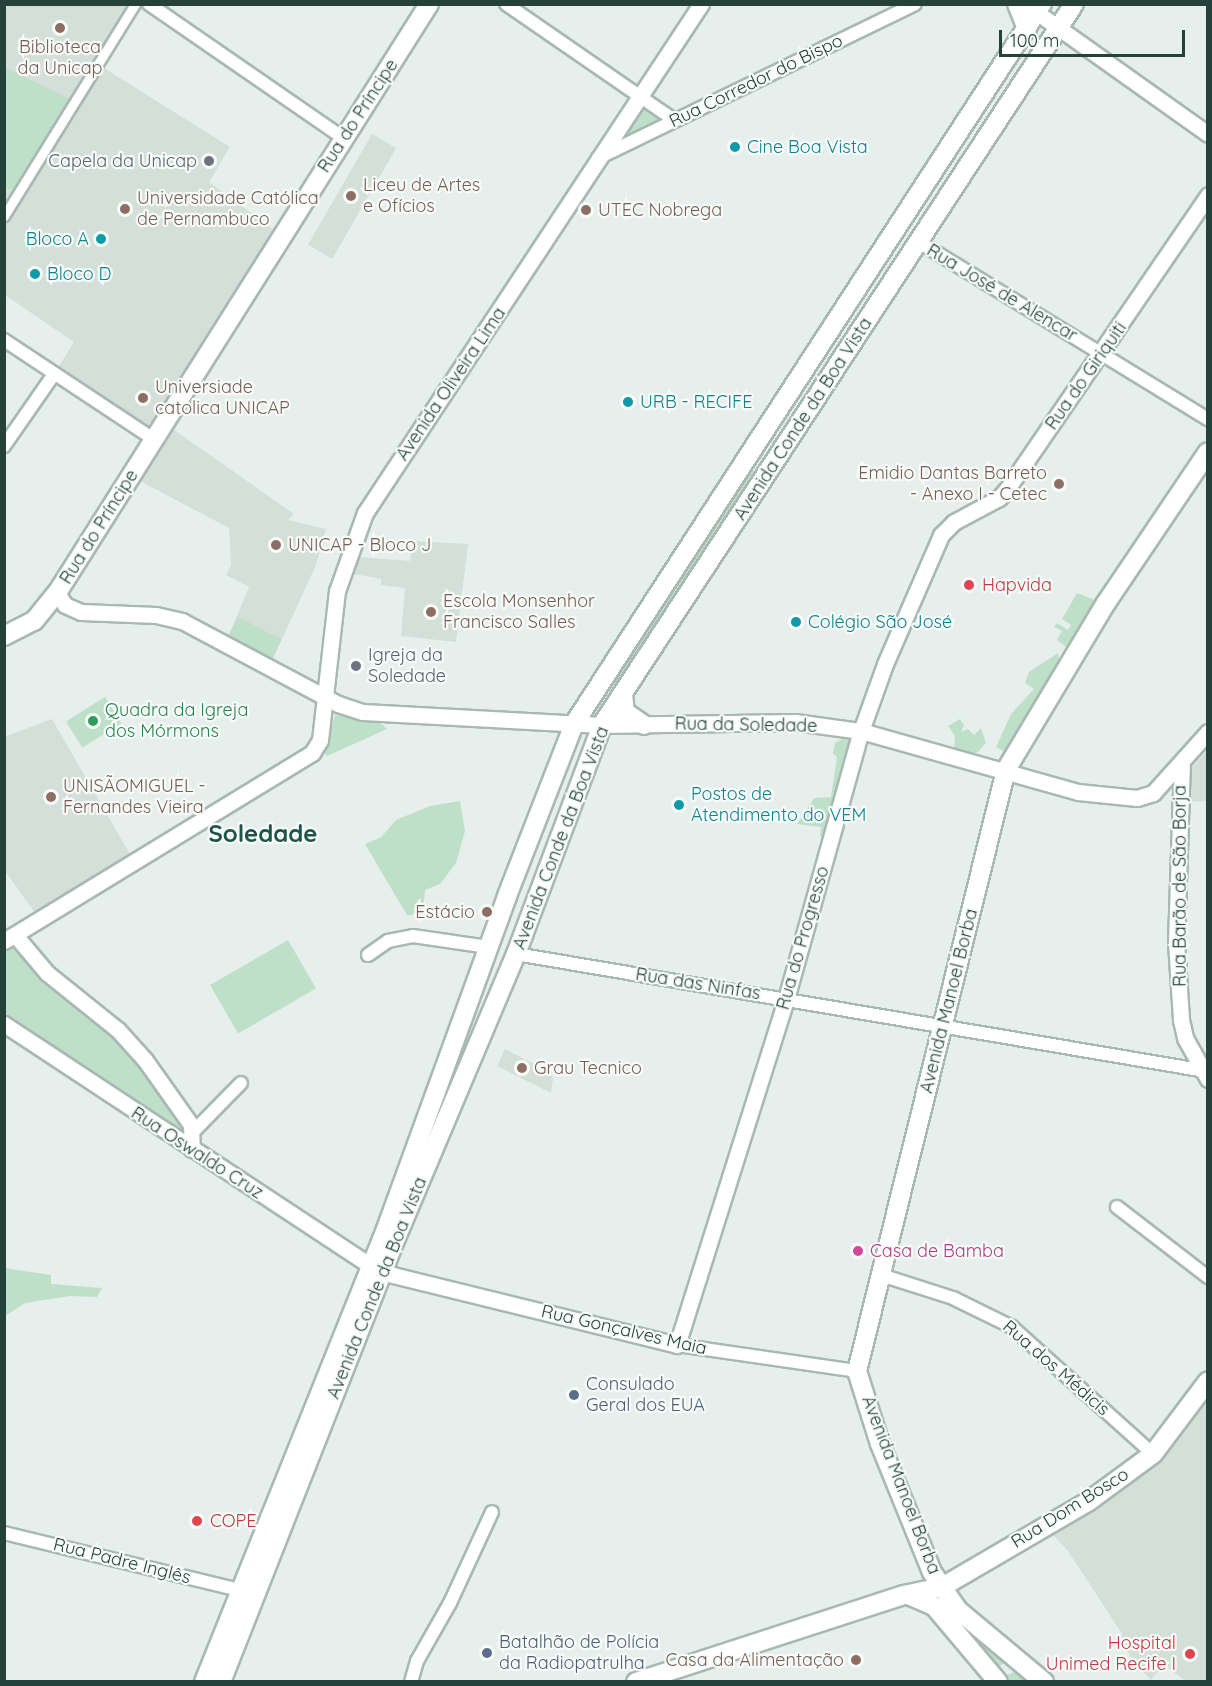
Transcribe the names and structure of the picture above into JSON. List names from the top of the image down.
{
  "streets": {
    "main road": [
      "Rua do Príncipe",
      "Avenida Conde da Boa Vista",
      "Avenida Manoel Borba",
      "Rua Dom Bosco"
    ],
    "street": [
      "Rua Corredor do Bispo",
      "Rua José de Alencar",
      "Rua do Giriquiti",
      "Avenida Oliveira Lima",
      "Rua da Soledade",
      "Rua Barão de São Borja",
      "Rua do Progresso",
      "Rua das Ninfas",
      "Rua Oswaldo Cruz",
      "Rua Gonçalves Maia",
      "Rua dos Médicis",
      "Rua Padre Inglês"
    ]
  },
  "crossings": [
    ["Rua Corredor do Bispo", "Avenida Oliveira Lima"],
    ["Rua do Príncipe", "Rua da Soledade"],
    ["Rua José de Alencar", "Rua do Giriquiti"],
    ["Rua José de Alencar", "Avenida Conde da Boa Vista"],
    ["Rua do Giriquiti", "Rua do Progresso"],
    ["Avenida Oliveira Lima", "Rua da Soledade"],
    ["Avenida Conde da Boa Vista", "Rua da Soledade"],
    ["Avenida Conde da Boa Vista", "Rua das Ninfas"],
    ["Avenida Conde da Boa Vista", "Rua Oswaldo Cruz"],
    ["Avenida Conde da Boa Vista", "Rua Gonçalves Maia"],
    ["Avenida Conde da Boa Vista", "Rua Padre Inglês"],
    ["Rua da Soledade", "Rua Barão de São Borja"],
    ["Rua da Soledade", "Rua do Progresso"],
    ["Rua da Soledade", "Avenida Manoel Borba"],
    ["Rua Barão de São Borja", "Rua das Ninfas"],
    ["Rua do Progresso", "Rua das Ninfas"],
    ["Rua do Progresso", "Rua Gonçalves Maia"],
    ["Rua das Ninfas", "Avenida Manoel Borba"],
    ["Avenida Manoel Borba", "Rua Gonçalves Maia"],
    ["Avenida Manoel Borba", "Rua dos Médicis"],
    ["Avenida Manoel Borba", "Rua Dom Bosco"],
    ["Rua Oswaldo Cruz", "Rua Gonçalves Maia"],
    ["Rua dos Médicis", "Rua Dom Bosco"]
  ],
  "districts": ["Soledade"],
  "places": [
    "Biblioteca da Unicap",
    "Cine Boa Vista",
    "Capela da Unicap",
    "Liceu de Artes e Ofícios",
    "Universidade Católica de Pernambuco",
    "UTEC Nobrega",
    "Bloco A",
    "Bloco D",
    "Universiade catolica UNICAP",
    "URB - RECIFE",
    "Emidio Dantas Barreto - Anexo I - Cetec",
    "UNICAP - Bloco J",
    "Hapvida",
    "Escola Monsenhor Francisco Salles",
    "Colégio São José",
    "Igreja da Soledade",
    "Quadra da Igreja dos Mórmons",
    "UNISÃOMIGUEL - Fernandes Vieira",
    "Postos de Atendimento do VEM",
    "Estácio",
    "Grau Tecnico",
    "Casa de Bamba",
    "Consulado Geral dos EUA",
    "COPE",
    "Batalhão de Polícia da Radiopatrulha",
    "Hospital Unimed Recife I",
    "Casa da Alimentação"
  ],
  "scale_bar": "100 m"
}
